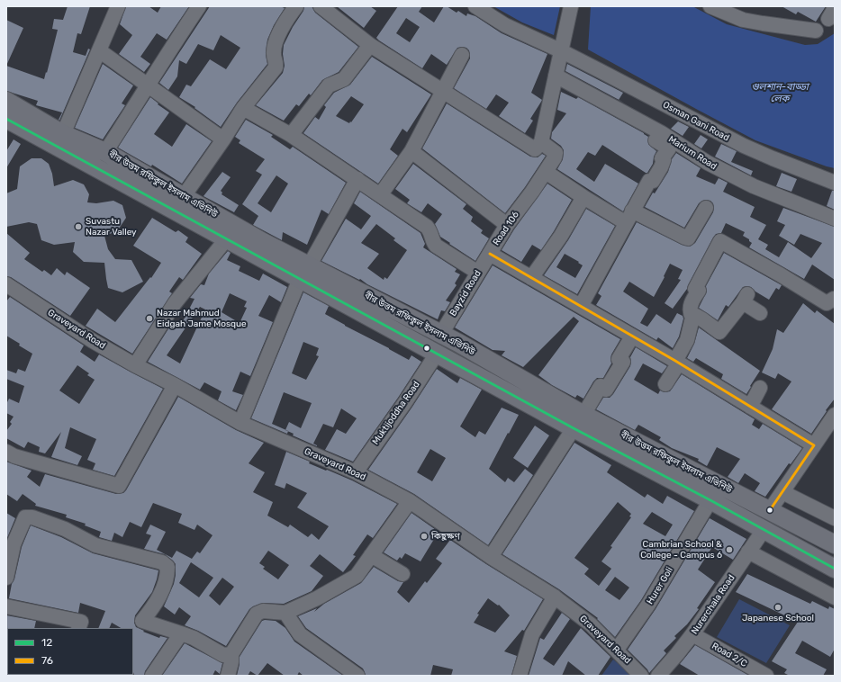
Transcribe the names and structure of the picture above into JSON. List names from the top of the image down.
{
  "streets": {
    "main road": ["বীর উত্তম রফিকুল ইসলাম এভিনিউ"],
    "street": [
      "Osman Gani Road",
      "Marium Road",
      "Road 106",
      "Bayzid Road",
      "Graveyard Road",
      "Muktijoddha Road",
      "Hurer Goli",
      "Nurerchala Road",
      "Road 2/C"
    ]
  },
  "crossings": [
    ["বীর উত্তম রফিকুল ইসলাম এভিনিউ", "Bayzid Road"],
    ["বীর উত্তম রফিকুল ইসলাম এভিনিউ", "Muktijoddha Road"],
    ["বীর উত্তম রফিকুল ইসলাম এভিনিউ", "Hurer Goli"],
    ["বীর উত্তম রফিকুল ইসলাম এভিনিউ", "Nurerchala Road"],
    ["Road 106", "Bayzid Road"],
    ["Graveyard Road", "Muktijoddha Road"],
    ["Graveyard Road", "Hurer Goli"],
    ["Nurerchala Road", "Road 2/C"]
  ],
  "water": ["গুলশান-বাড্ডা লেক"],
  "places": [
    "Suvastu Nazar Valley",
    "Nazar Mahmud Eidgah Jame Mosque",
    "কিছুক্ষণ",
    "Cambrian School & College - Campus 6",
    "Japanese School"
  ],
  "lines": ["transit line 12", "transit line 76"],
  "legend": ["12", "76"]
}
